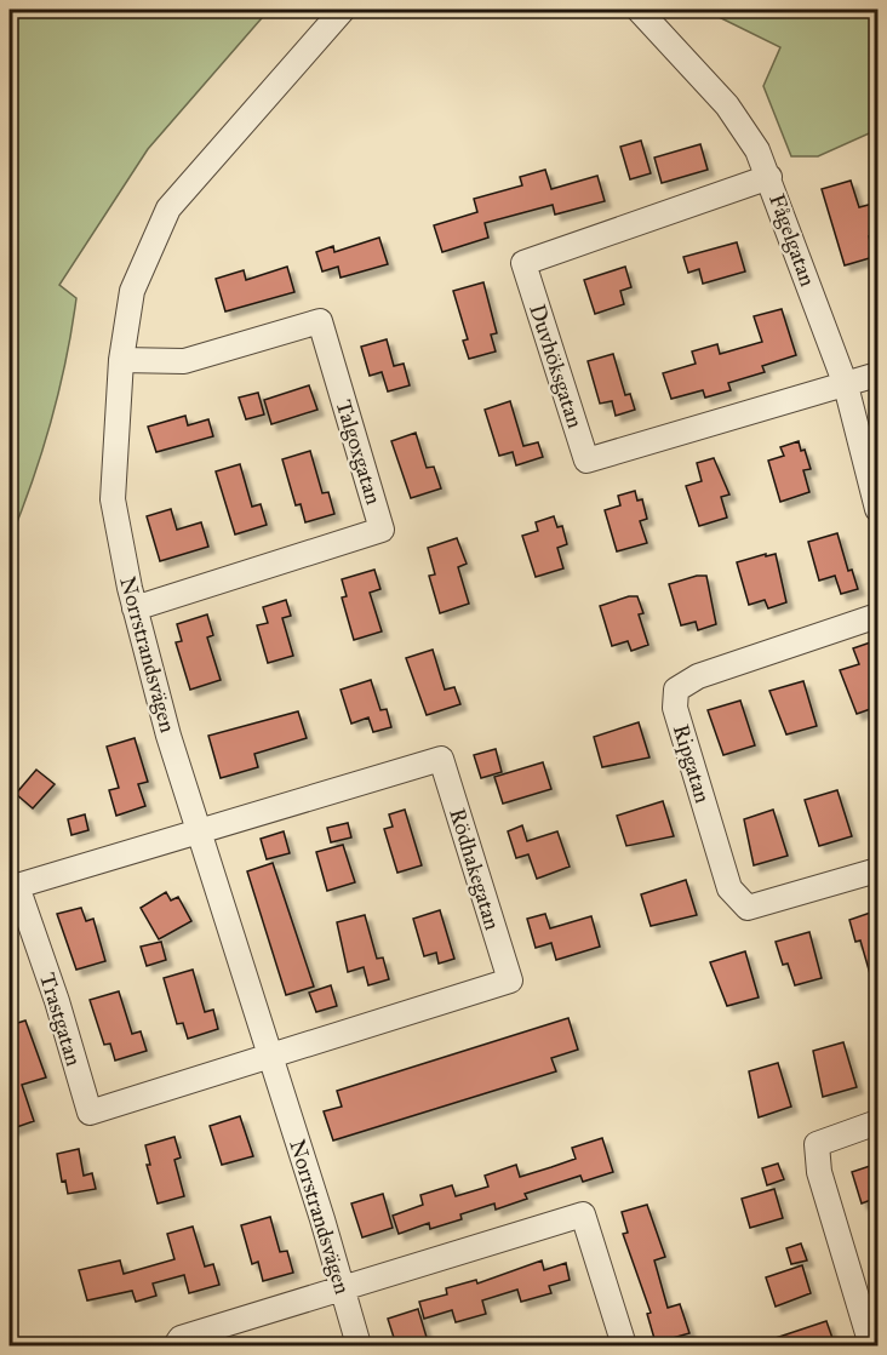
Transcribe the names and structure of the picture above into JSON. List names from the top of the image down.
{
  "streets": {
    "street": [
      "Fågelgatan",
      "Duvhöksgatan",
      "Talgoxgatan",
      "Norrstrandsvägen",
      "Ripgatan",
      "Rödhakegatan",
      "Trastgatan"
    ]
  },
  "crossings": [
    ["Fågelgatan", "Duvhöksgatan"],
    ["Talgoxgatan", "Norrstrandsvägen"],
    ["Norrstrandsvägen", "Rödhakegatan"],
    ["Norrstrandsvägen", "Trastgatan"],
    ["Rödhakegatan", "Trastgatan"]
  ]
}
